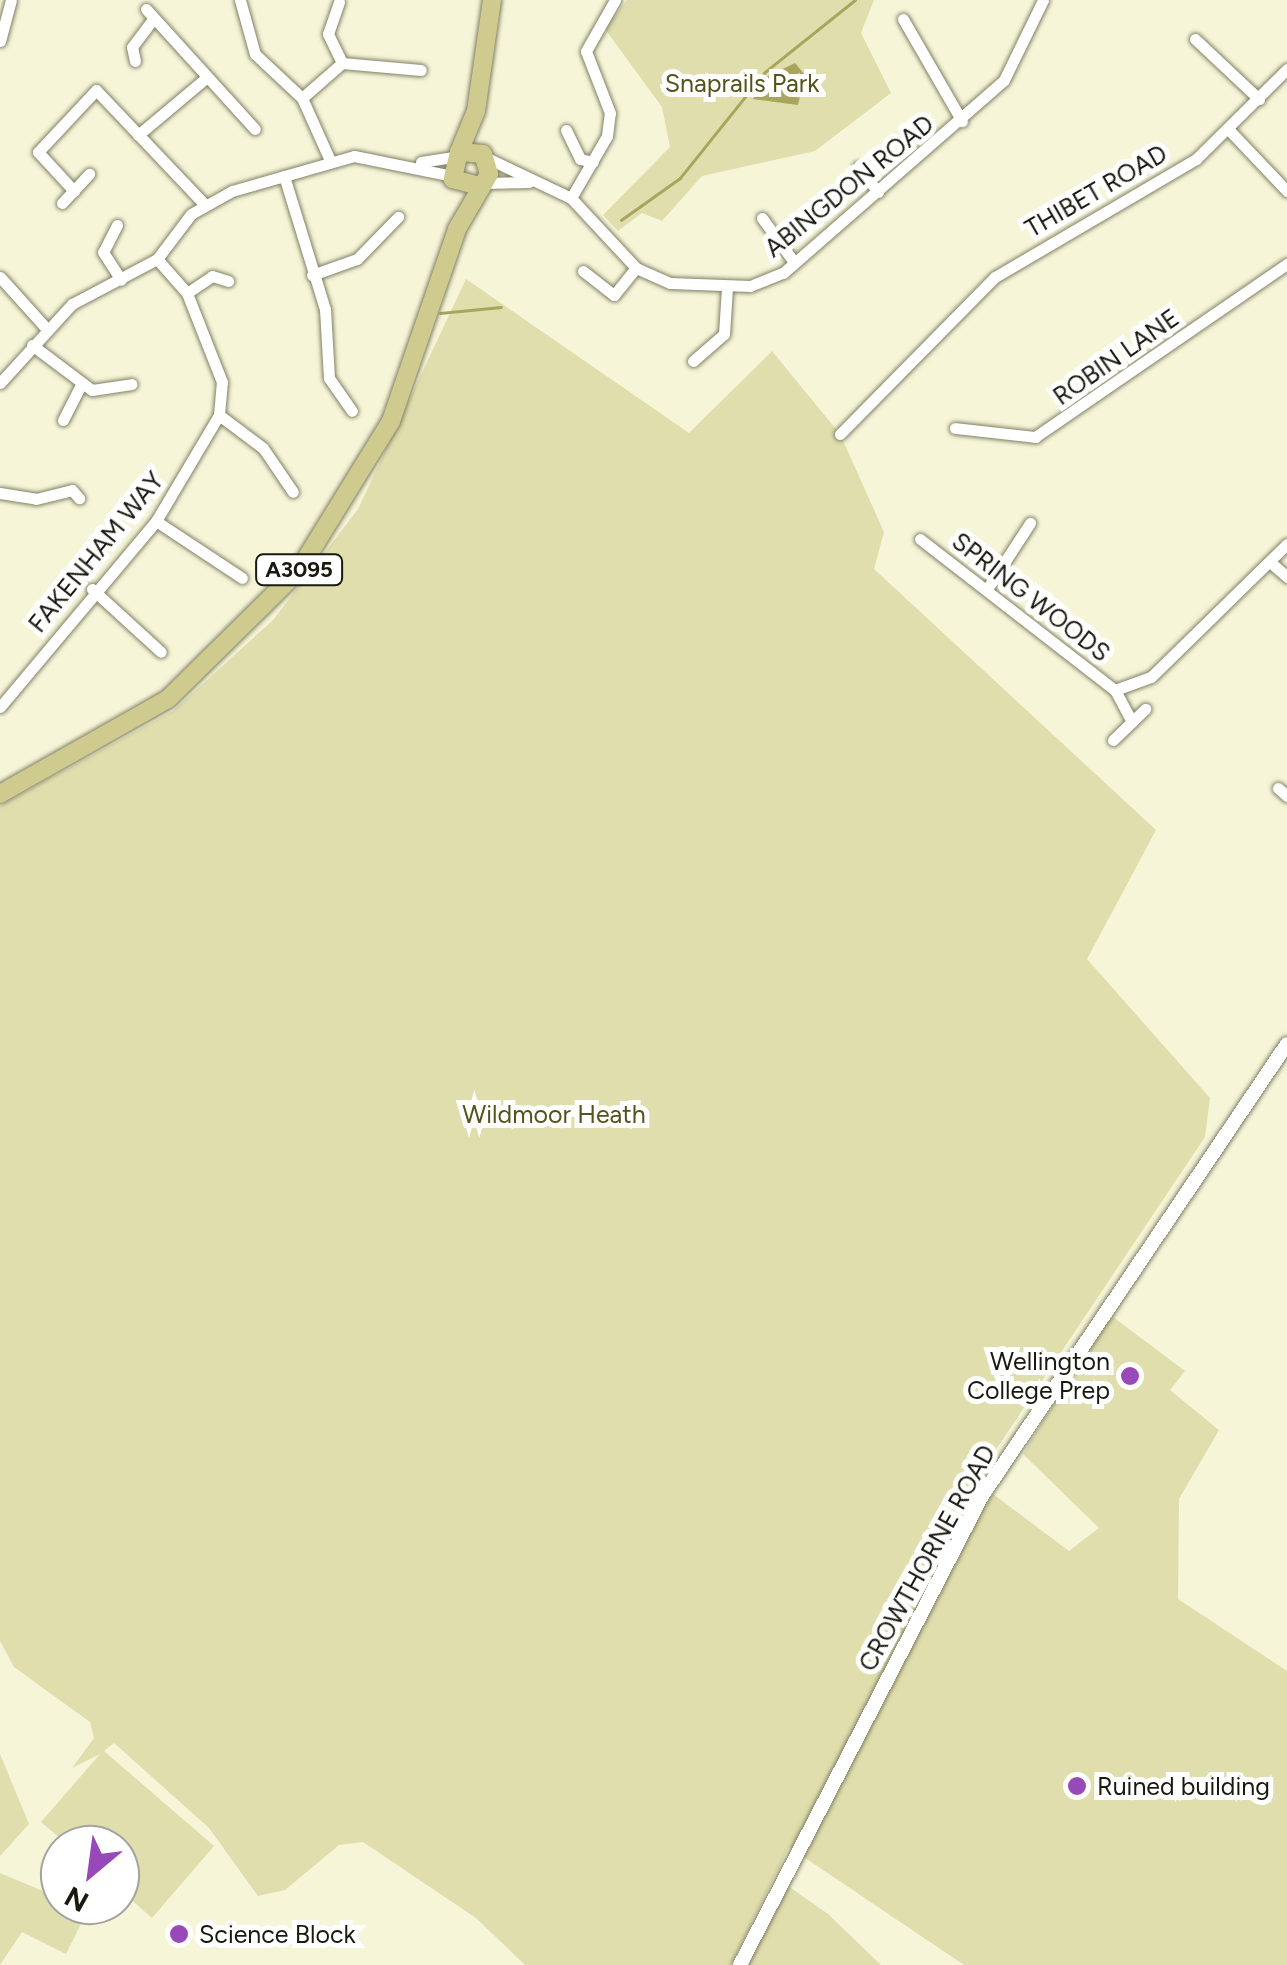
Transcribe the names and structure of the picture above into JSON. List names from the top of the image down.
{
  "streets": {
    "main road": ["A3095"],
    "street": [
      "ABINGDON ROAD",
      "THIBET ROAD",
      "ROBIN LANE",
      "FAKENHAM WAY",
      "SPRING WOODS",
      "CROWTHORNE ROAD"
    ]
  },
  "crossings": [
    ["ABINGDON ROAD", "A3095"]
  ],
  "parks": ["Snaprails Park", "Wildmoor Heath"],
  "places": ["Wellington College Prep", "Ruined building", "Science Block"],
  "north": "bottom left"
}
